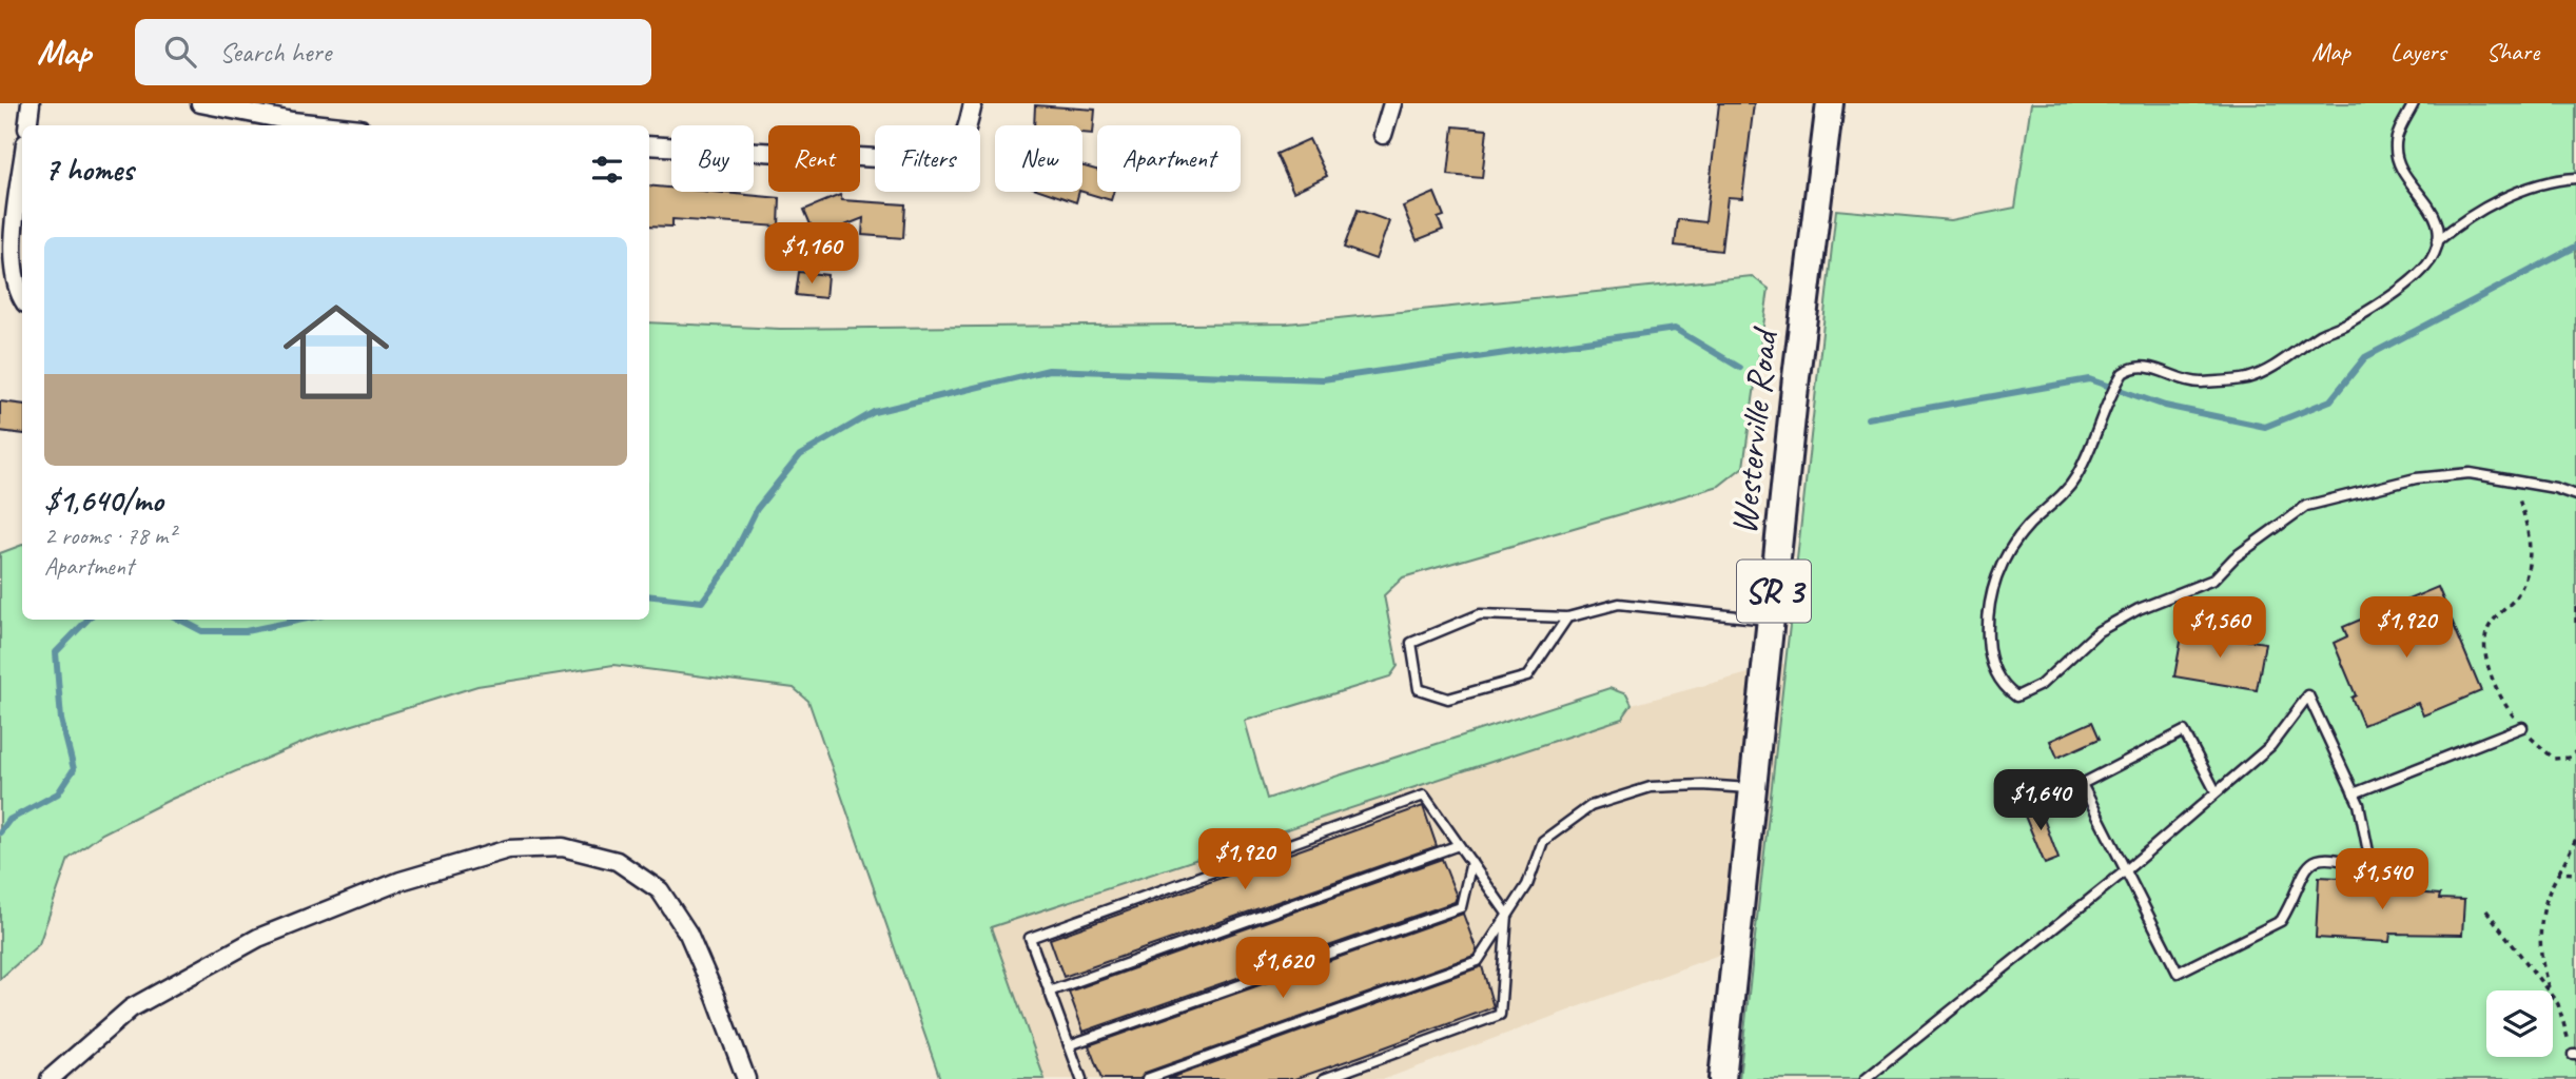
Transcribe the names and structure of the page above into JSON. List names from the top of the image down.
{
  "streets": {
    "main road": ["Westerville Road", "SR 3"]
  },
  "page": {
    "header": "Map",
    "search": "Search here",
    "nav": ["Map", "Layers", "Share"],
    "chip": [
      "Buy",
      "Rent",
      "Filters",
      "New",
      "Apartment"
    ],
    "heading": "7 homes",
    "list": [
      {
        "name": "$1,640/mo",
        "note": "2 rooms · 78 m² · Apartment"
      }
    ],
    "price": [
      "$1,160",
      "$1,560",
      "$1,920",
      "$1,640",
      "$1,920",
      "$1,540",
      "$1,620"
    ]
  }
}
